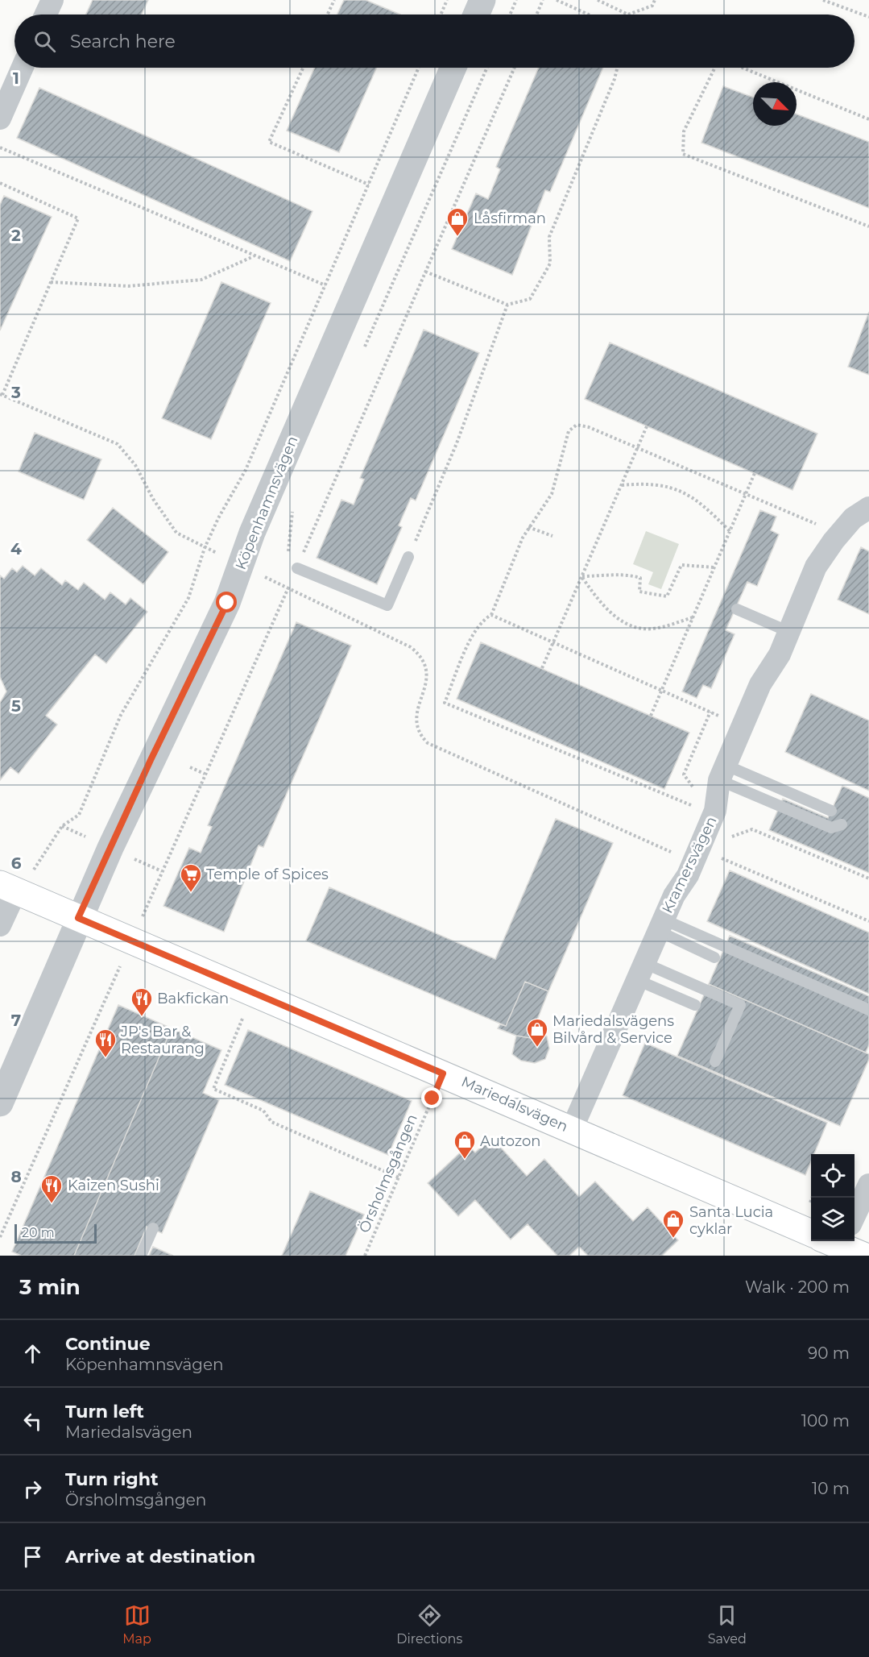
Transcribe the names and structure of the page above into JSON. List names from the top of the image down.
{
  "streets": {
    "main road": ["Mariedalsvägen"],
    "street": ["Köpenhamnsvägen", "Kramersvägen"],
    "path": ["Örsholmsgången"]
  },
  "crossings": [
    ["Köpenhamnsvägen", "Mariedalsvägen"],
    ["Kramersvägen", "Mariedalsvägen"],
    ["Mariedalsvägen", "Örsholmsgången"]
  ],
  "places": {
    "shop": [
      "Låsfirman",
      "Mariedalsvägens Bilvård & Service",
      "Autozon",
      "Santa Lucia cyklar"
    ],
    "supermarket": ["Temple of Spices"],
    "restaurant": ["Bakfickan", "JP's Bar & Restaurang", "Kaizen Sushi"]
  },
  "scale_bar": "20 m",
  "north": "bottom right",
  "page": {
    "search": "Search here",
    "scale": "20 m",
    "heading": ["3 min", "Walk · 200 m"],
    "list": [
      ["Continue", "Köpenhamnsvägen", "90 m"],
      ["Turn left", "Mariedalsvägen", "100 m"],
      ["Turn right", "Örsholmsgången", "10 m"],
      "Arrive at destination"
    ],
    "nav": ["Map", "Directions", "Saved"]
  },
  "grid": {
    "rows": [
      "1",
      "2",
      "3",
      "4",
      "5",
      "6",
      "7",
      "8"
    ]
  }
}
